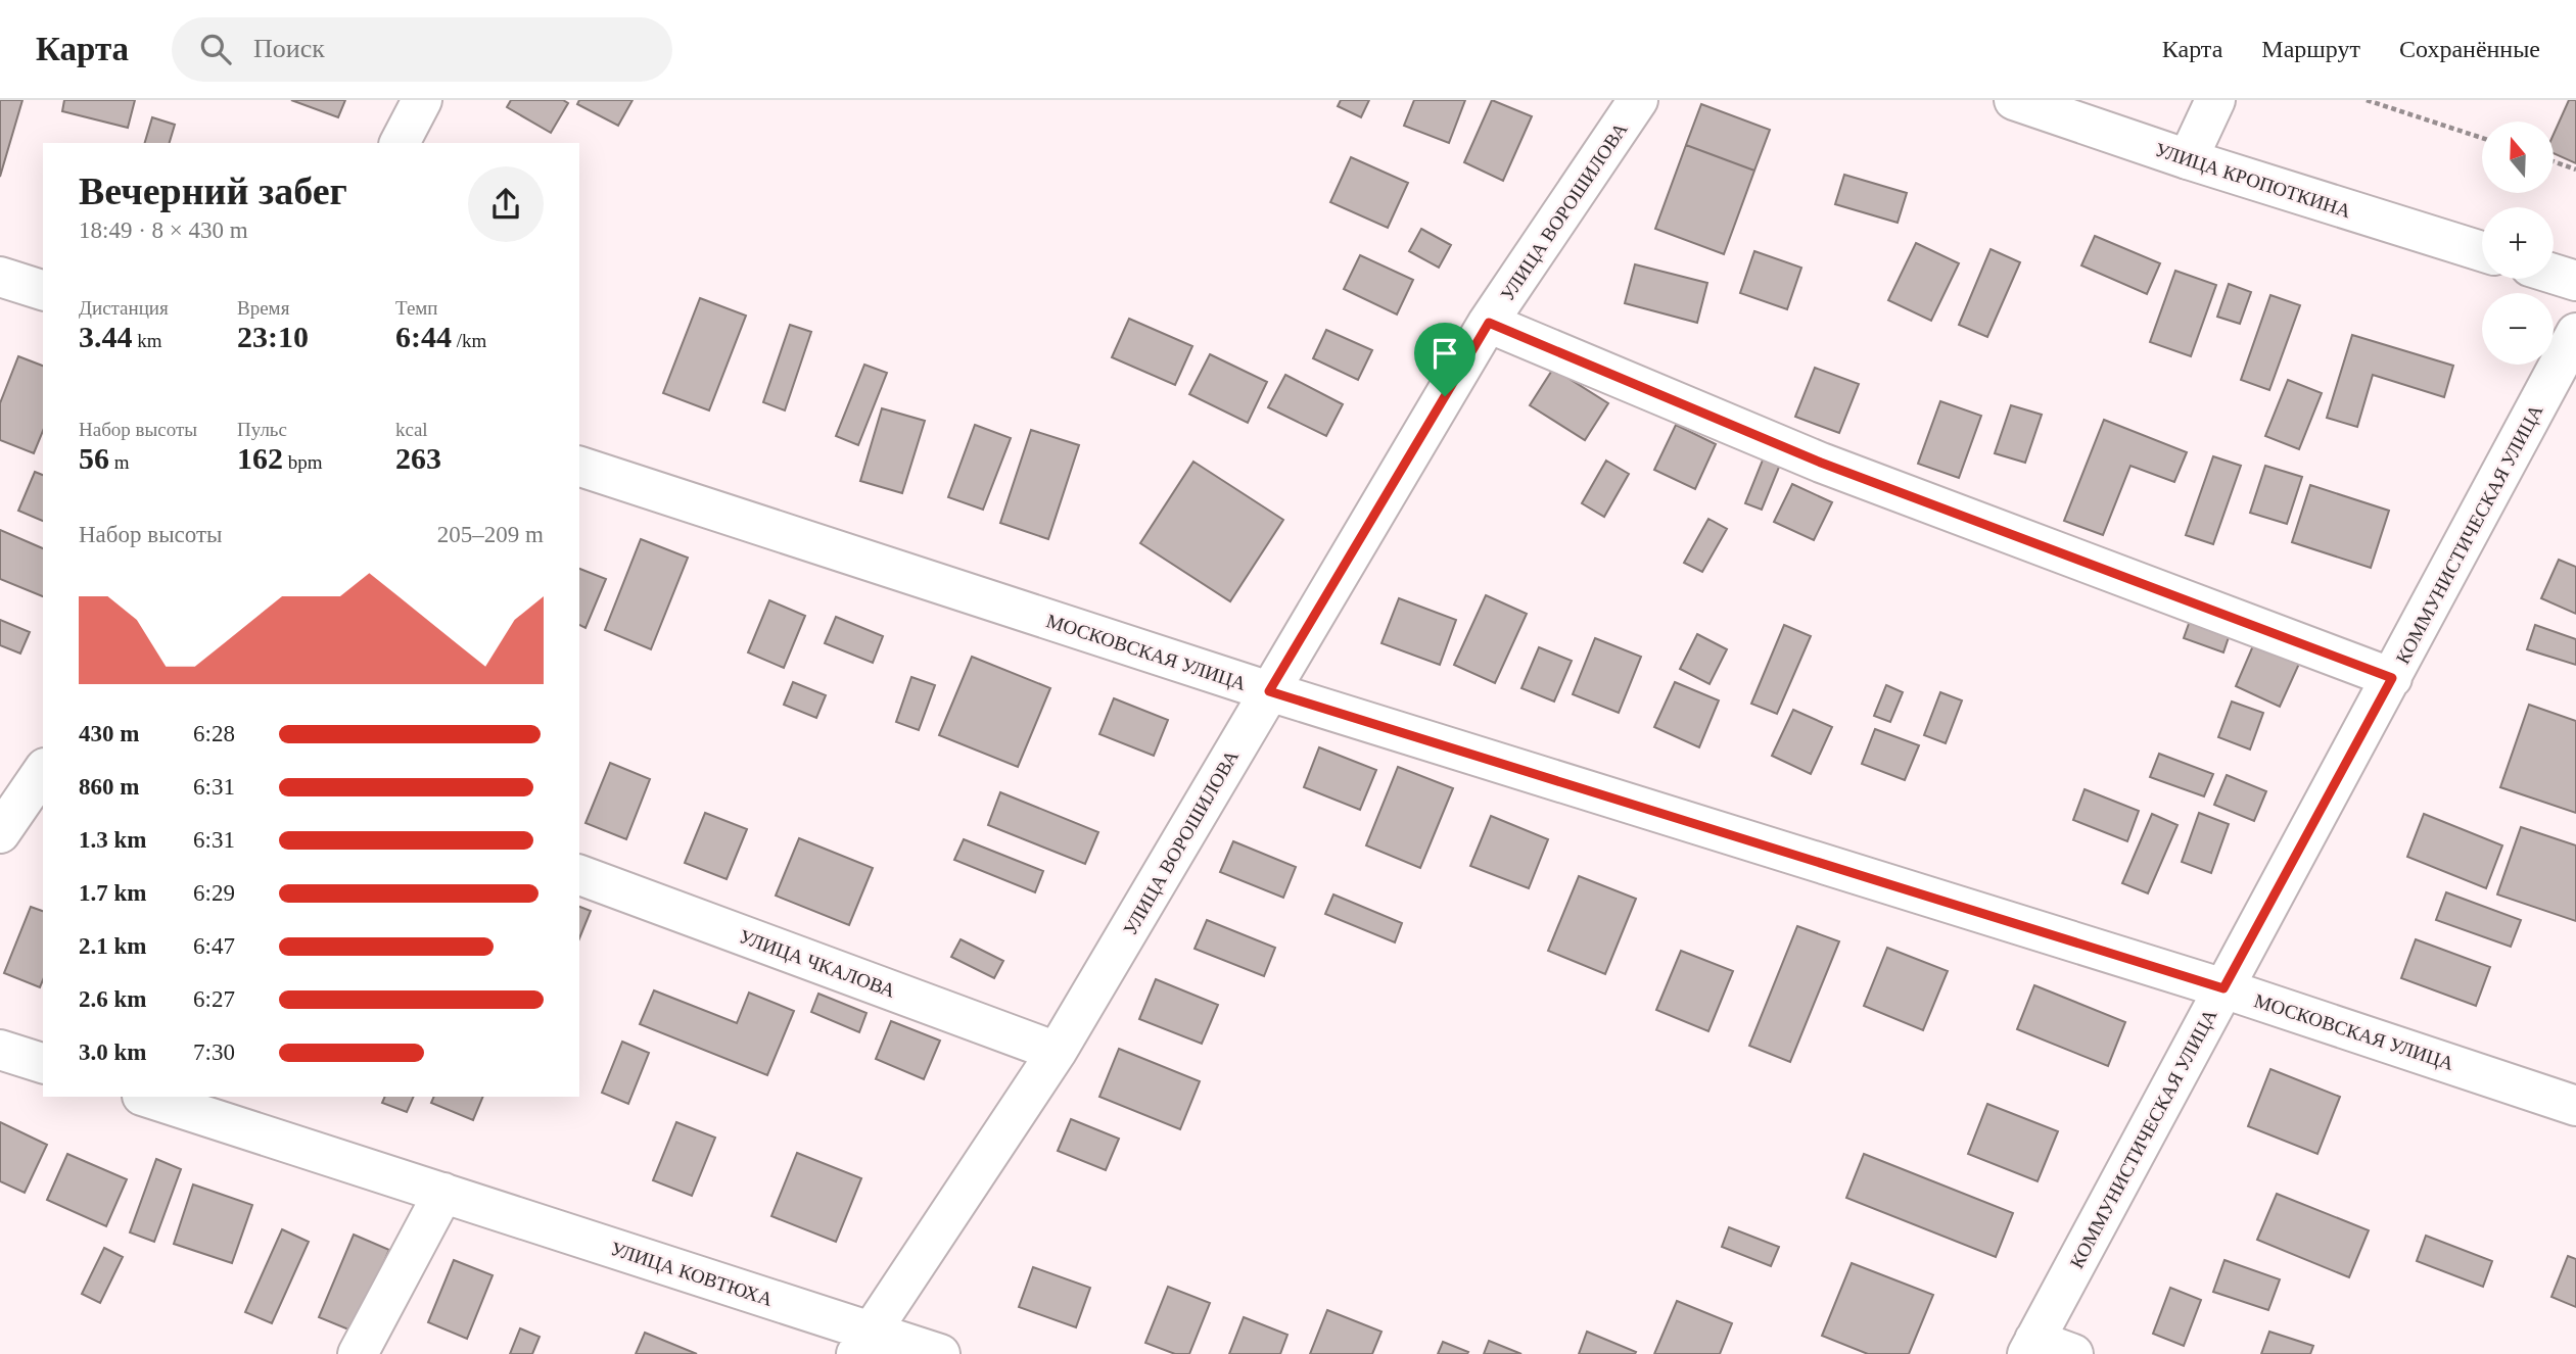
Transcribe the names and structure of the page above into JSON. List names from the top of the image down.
{
  "streets": {
    "street": [
      "УЛИЦА КРОПОТКИНА",
      "УЛИЦА ВОРОШИЛОВА",
      "КОММУНИСТИЧЕСКАЯ УЛИЦА",
      "МОСКОВСКАЯ УЛИЦА",
      "УЛИЦА ЧКАЛОВА",
      "УЛИЦА КОВТЮХА"
    ]
  },
  "crossings": [
    ["УЛИЦА ВОРОШИЛОВА", "КОММУНИСТИЧЕСКАЯ УЛИЦА"],
    ["УЛИЦА ВОРОШИЛОВА", "МОСКОВСКАЯ УЛИЦА"],
    ["УЛИЦА ВОРОШИЛОВА", "УЛИЦА ЧКАЛОВА"],
    ["УЛИЦА ВОРОШИЛОВА", "УЛИЦА КОВТЮХА"],
    ["КОММУНИСТИЧЕСКАЯ УЛИЦА", "МОСКОВСКАЯ УЛИЦА"]
  ],
  "north": "top",
  "page": {
    "header": "Карта",
    "search": "Поиск",
    "nav": ["Карта", "Маршрут", "Сохранённые"],
    "map_buttons": ["+", "−"],
    "heading": ["Вечерний забег", "18:49 · 8 × 430 m"],
    "stats": [
      ["Дистанция", "3.44 km"],
      ["Время", "23:10"],
      ["Темп", "6:44 /km"],
      ["Набор высоты", "56 m"],
      ["Пульс", "162 bpm"],
      ["kcal", "263"]
    ],
    "chart": ["Набор высоты", "205–209 m"],
    "list": [
      {
        "name": "430 m",
        "note": "6:28"
      },
      {
        "name": "860 m",
        "note": "6:31"
      },
      {
        "name": "1.3 km",
        "note": "6:31"
      },
      {
        "name": "1.7 km",
        "note": "6:29"
      },
      {
        "name": "2.1 km",
        "note": "6:47"
      },
      {
        "name": "2.6 km",
        "note": "6:27"
      },
      {
        "name": "3.0 km",
        "note": "7:30"
      }
    ]
  }
}
